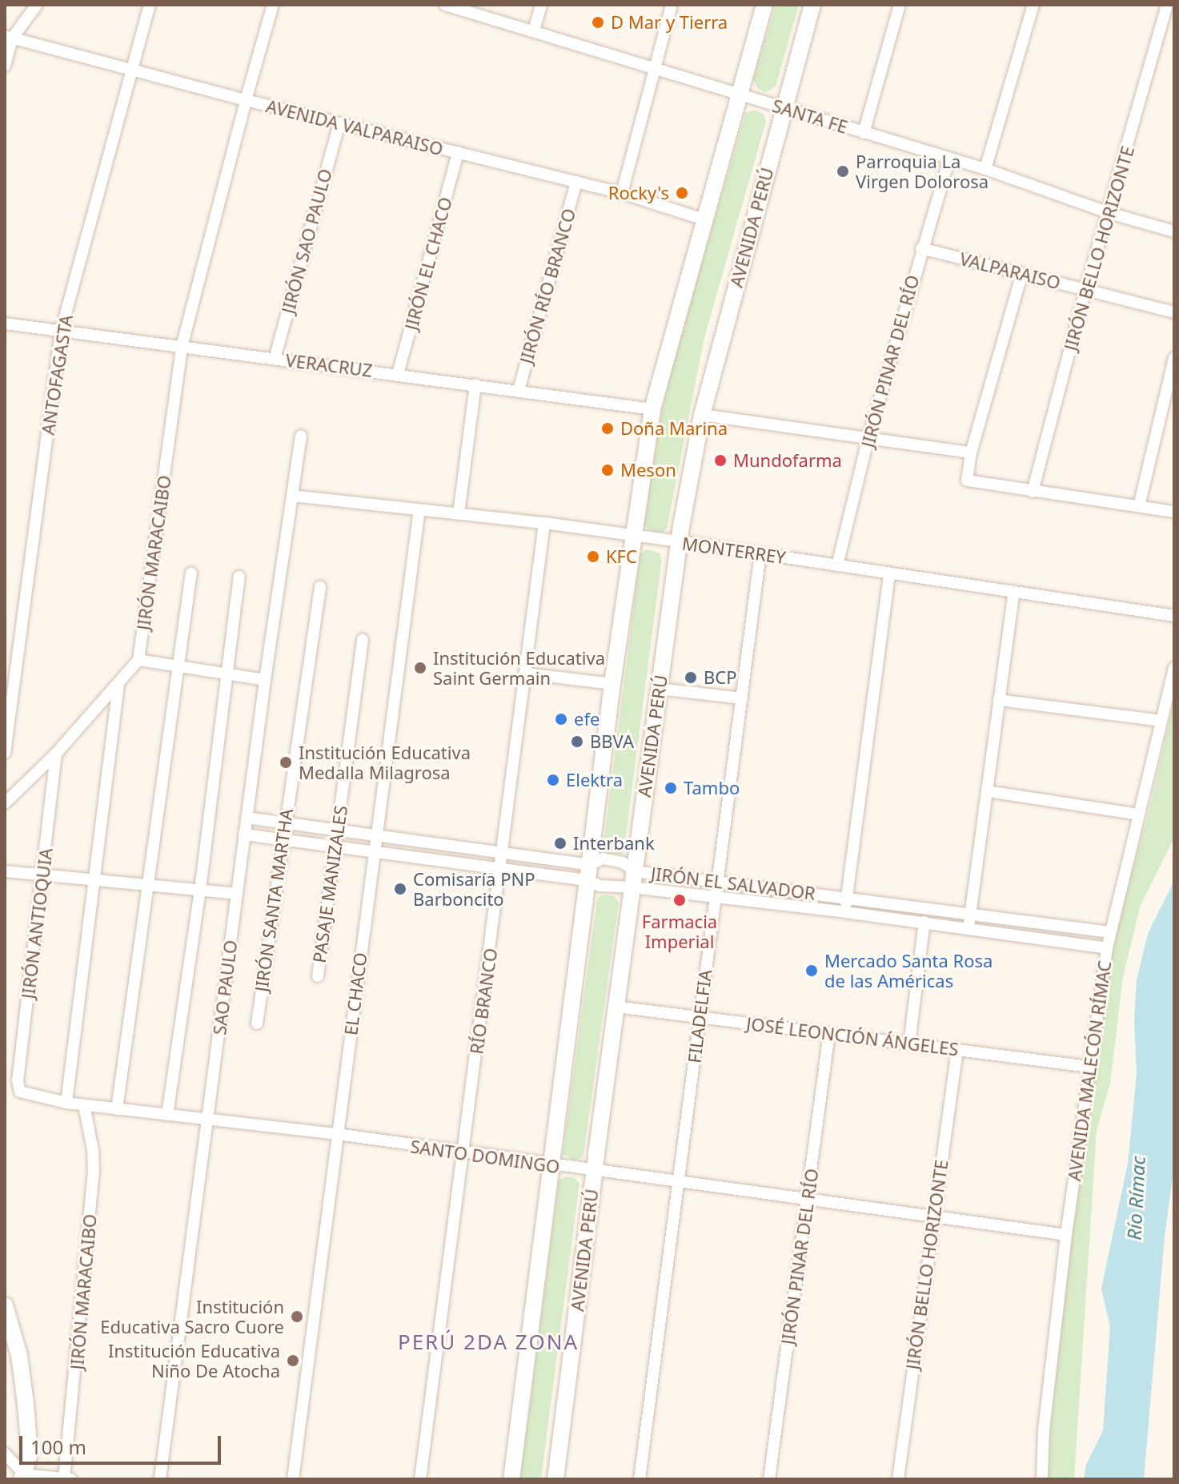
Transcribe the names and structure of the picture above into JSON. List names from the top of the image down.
{
  "streets": {
    "main road": ["AVENIDA PERÚ"],
    "street": [
      "SANTA FE",
      "AVENIDA VALPARAISO",
      "JIRÓN SAO PAULO",
      "JIRÓN BELLO HORIZONTE",
      "JIRÓN EL CHACO",
      "VALPARAISO",
      "JIRÓN RÍO BRANCO",
      "JIRÓN PINAR DEL RÍO",
      "VERACRUZ",
      "ANTOFAGASTA",
      "MONTERREY",
      "JIRÓN MARACAIBO",
      "JIRÓN EL SALVADOR",
      "PASAJE MANIZALES",
      "JIRÓN SANTA MARTHA",
      "JIRÓN ANTIOQUIA",
      "SAO PAULO",
      "EL CHACO",
      "RÍO BRANCO",
      "FILADELFIA",
      "JOSÉ LEONCIÓN ÁNGELES",
      "AVENIDA MALECÓN RÍMAC",
      "SANTO DOMINGO"
    ]
  },
  "crossings": [
    ["SANTA FE", "AVENIDA PERÚ"],
    ["SANTA FE", "JIRÓN BELLO HORIZONTE"],
    ["SANTA FE", "JIRÓN PINAR DEL RÍO"],
    ["AVENIDA VALPARAISO", "JIRÓN SAO PAULO"],
    ["AVENIDA VALPARAISO", "JIRÓN EL CHACO"],
    ["AVENIDA VALPARAISO", "JIRÓN RÍO BRANCO"],
    ["AVENIDA VALPARAISO", "ANTOFAGASTA"],
    ["AVENIDA VALPARAISO", "JIRÓN MARACAIBO"],
    ["AVENIDA PERÚ", "MONTERREY"],
    ["AVENIDA PERÚ", "JIRÓN EL SALVADOR"],
    ["AVENIDA PERÚ", "JOSÉ LEONCIÓN ÁNGELES"],
    ["AVENIDA PERÚ", "SANTO DOMINGO"],
    ["JIRÓN SAO PAULO", "VERACRUZ"],
    ["JIRÓN BELLO HORIZONTE", "VALPARAISO"],
    ["JIRÓN BELLO HORIZONTE", "JOSÉ LEONCIÓN ÁNGELES"],
    ["JIRÓN BELLO HORIZONTE", "SANTO DOMINGO"],
    ["JIRÓN EL CHACO", "VERACRUZ"],
    ["VALPARAISO", "JIRÓN PINAR DEL RÍO"],
    ["JIRÓN RÍO BRANCO", "VERACRUZ"],
    ["JIRÓN PINAR DEL RÍO", "MONTERREY"],
    ["JIRÓN PINAR DEL RÍO", "JOSÉ LEONCIÓN ÁNGELES"],
    ["JIRÓN PINAR DEL RÍO", "SANTO DOMINGO"],
    ["VERACRUZ", "ANTOFAGASTA"],
    ["VERACRUZ", "JIRÓN MARACAIBO"],
    ["MONTERREY", "SAO PAULO"],
    ["MONTERREY", "EL CHACO"],
    ["MONTERREY", "RÍO BRANCO"],
    ["MONTERREY", "FILADELFIA"],
    ["JIRÓN MARACAIBO", "SANTO DOMINGO"],
    ["JIRÓN EL SALVADOR", "PASAJE MANIZALES"],
    ["JIRÓN EL SALVADOR", "JIRÓN SANTA MARTHA"],
    ["JIRÓN EL SALVADOR", "SAO PAULO"],
    ["JIRÓN EL SALVADOR", "EL CHACO"],
    ["JIRÓN EL SALVADOR", "RÍO BRANCO"],
    ["JIRÓN EL SALVADOR", "FILADELFIA"],
    ["JIRÓN EL SALVADOR", "AVENIDA MALECÓN RÍMAC"],
    ["JIRÓN ANTIOQUIA", "SANTO DOMINGO"],
    ["SAO PAULO", "SANTO DOMINGO"],
    ["EL CHACO", "SANTO DOMINGO"],
    ["RÍO BRANCO", "SANTO DOMINGO"],
    ["FILADELFIA", "JOSÉ LEONCIÓN ÁNGELES"],
    ["FILADELFIA", "SANTO DOMINGO"],
    ["JOSÉ LEONCIÓN ÁNGELES", "AVENIDA MALECÓN RÍMAC"],
    ["AVENIDA MALECÓN RÍMAC", "SANTO DOMINGO"]
  ],
  "districts": ["PERÚ 2DA ZONA"],
  "water": ["Río Rímac"],
  "places": [
    "D Mar y Tierra",
    "Parroquia La Virgen Dolorosa",
    "Rocky's",
    "Doña Marina",
    "Mundofarma",
    "Meson",
    "KFC",
    "Institución Educativa Saint Germain",
    "BCP",
    "efe",
    "BBVA",
    "Institución Educativa Medalla Milagrosa",
    "Elektra",
    "Tambo",
    "Interbank",
    "Comisaría PNP Barboncito",
    "Farmacia Imperial",
    "Mercado Santa Rosa de las Américas",
    "Institución Educativa Sacro Cuore",
    "Institución Educativa Niño De Atocha"
  ],
  "scale_bar": "100 m"
}
